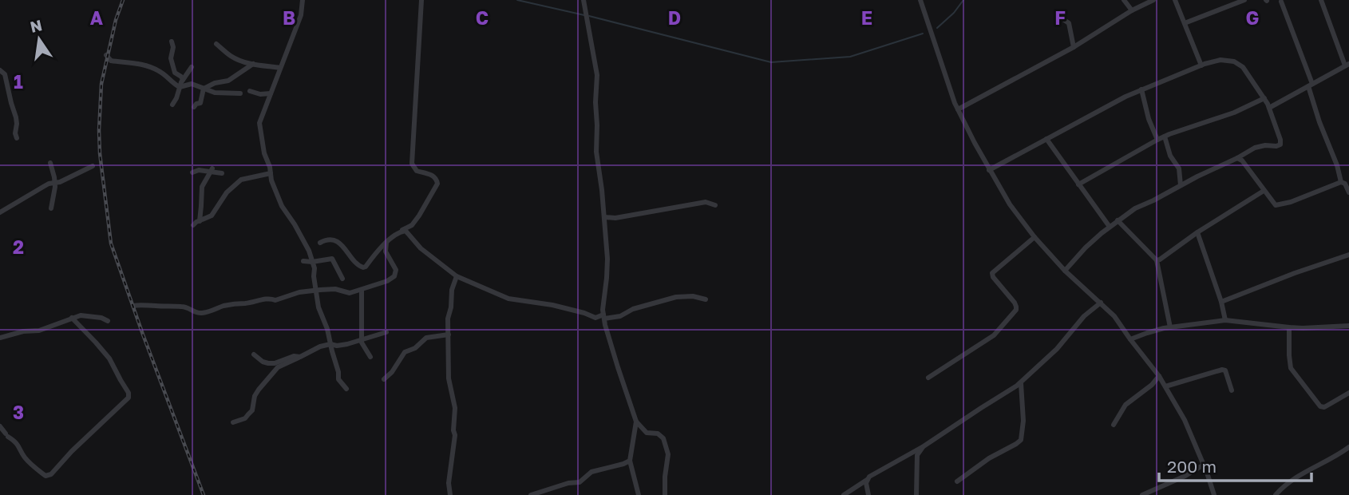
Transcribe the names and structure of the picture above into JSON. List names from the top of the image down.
{
  "scale_bar": "200 m",
  "north": "top",
  "grid": {
    "columns": [
      "A",
      "B",
      "C",
      "D",
      "E",
      "F",
      "G"
    ],
    "rows": ["1", "2", "3"]
  }
}
